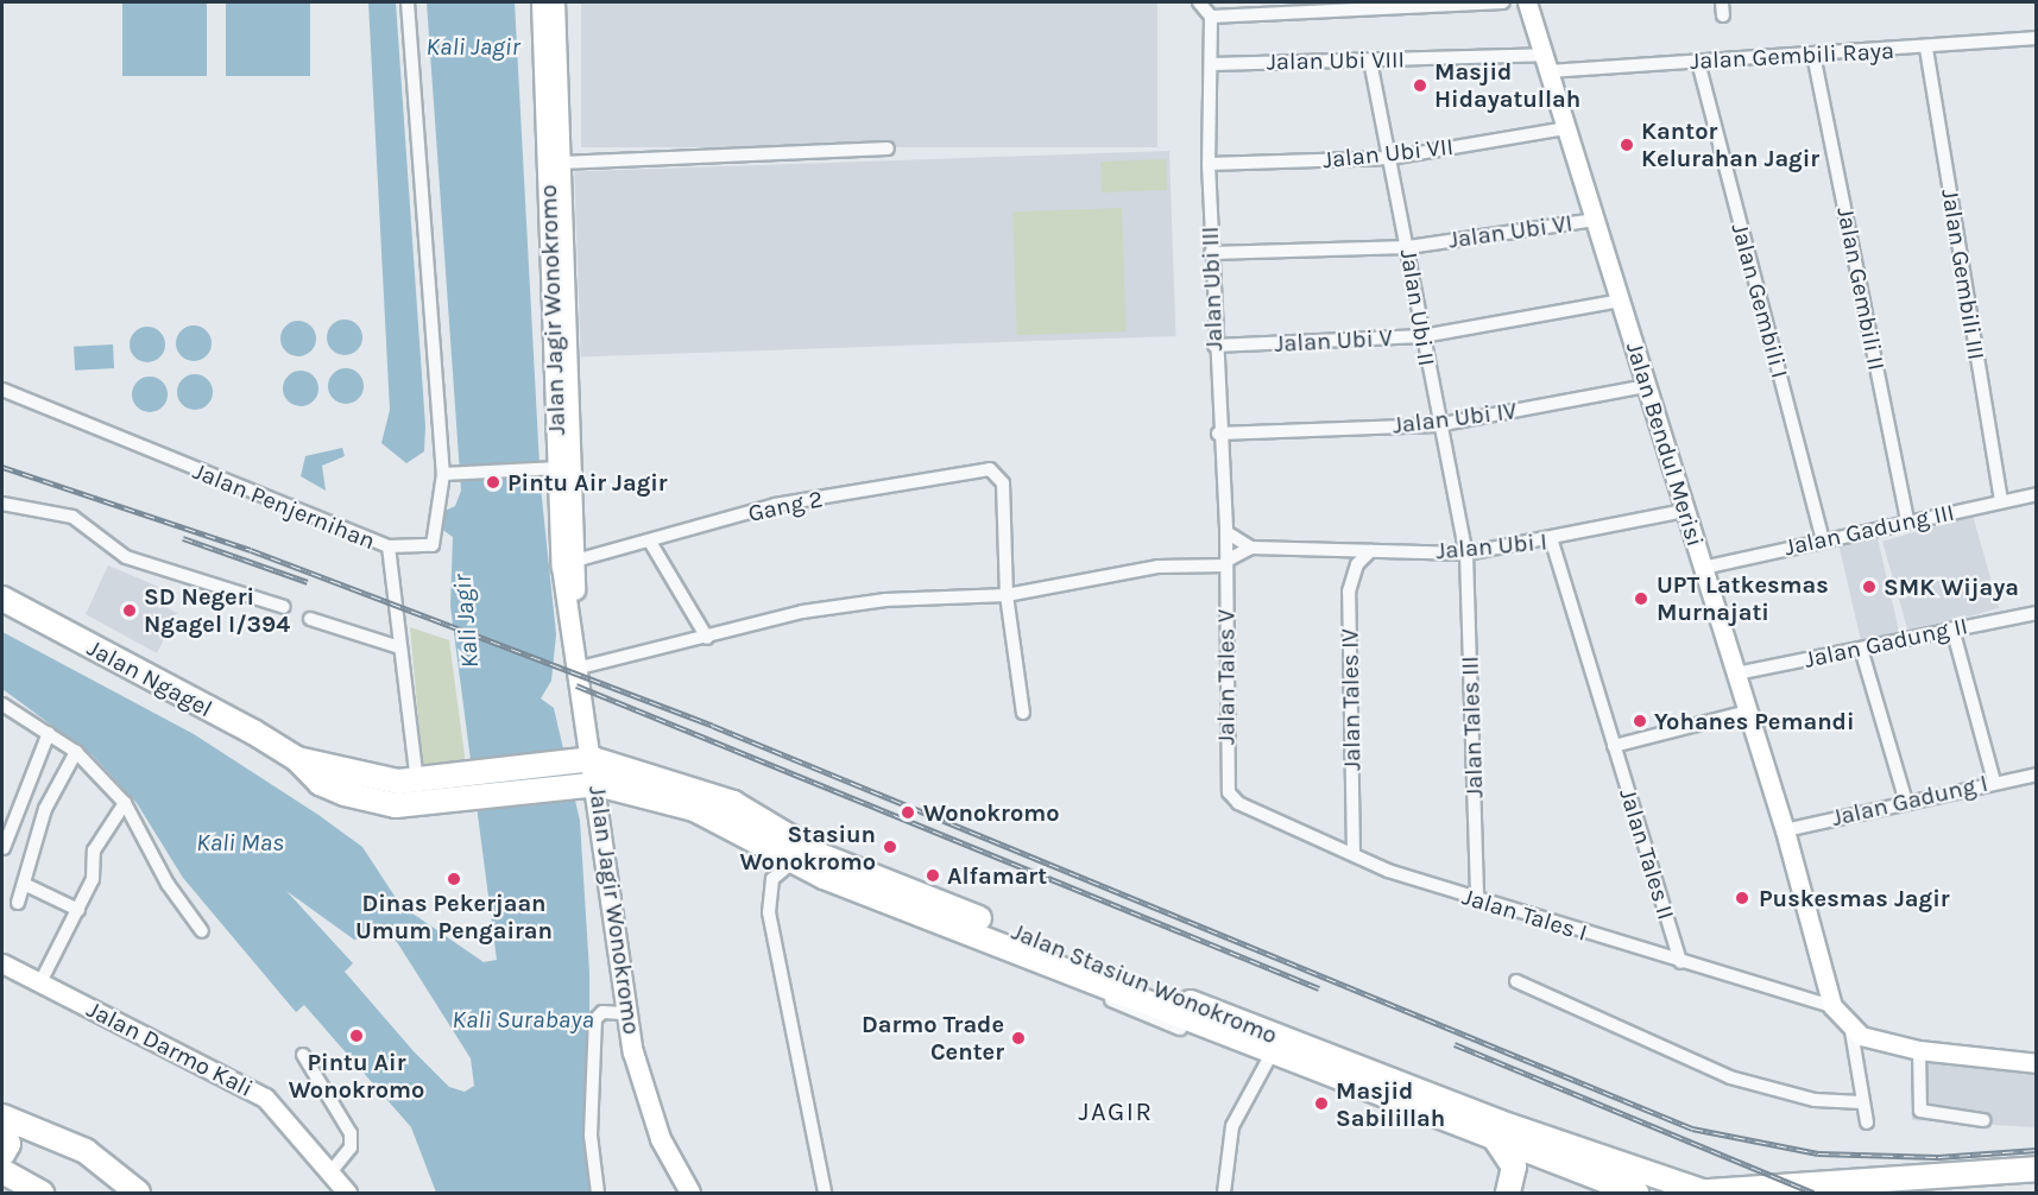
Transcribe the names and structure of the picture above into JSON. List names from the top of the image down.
{
  "streets": {
    "highway": ["Jalan Ngagel", "Jalan Stasiun Wonokromo"],
    "main road": ["Jalan Jagir Wonokromo"],
    "street": [
      "Jalan Gembili Raya",
      "Jalan Ubi VIII",
      "Jalan Ubi VII",
      "Jalan Ubi VI",
      "Jalan Gembili III",
      "Jalan Ubi III",
      "Jalan Gembili II",
      "Jalan Gembili I",
      "Jalan Ubi II",
      "Jalan Ubi V",
      "Jalan Ubi IV",
      "Jalan Bendul Merisi",
      "Jalan Penjernihan",
      "Gang 2",
      "Jalan Gadung III",
      "Jalan Ubi I",
      "Jalan Gadung II",
      "Jalan Tales V",
      "Jalan Tales IV",
      "Jalan Tales III",
      "Jalan Gadung I",
      "Jalan Tales II",
      "Jalan Tales I",
      "Jalan Darmo Kali"
    ]
  },
  "crossings": [
    ["Jalan Gembili Raya", "Jalan Ubi VIII"],
    ["Jalan Gembili Raya", "Jalan Gembili III"],
    ["Jalan Gembili Raya", "Jalan Gembili II"],
    ["Jalan Gembili Raya", "Jalan Gembili I"],
    ["Jalan Gembili Raya", "Jalan Bendul Merisi"],
    ["Jalan Ubi VIII", "Jalan Ubi III"],
    ["Jalan Ubi VIII", "Jalan Ubi II"],
    ["Jalan Ubi VIII", "Jalan Bendul Merisi"],
    ["Jalan Ubi VII", "Jalan Ubi III"],
    ["Jalan Ubi VII", "Jalan Ubi II"],
    ["Jalan Ubi VII", "Jalan Bendul Merisi"],
    ["Jalan Ubi VI", "Jalan Ubi III"],
    ["Jalan Ubi VI", "Jalan Ubi II"],
    ["Jalan Ubi VI", "Jalan Bendul Merisi"],
    ["Jalan Gembili III", "Jalan Gadung III"],
    ["Jalan Ubi III", "Jalan Ubi V"],
    ["Jalan Ubi III", "Jalan Ubi IV"],
    ["Jalan Ubi III", "Jalan Ubi I"],
    ["Jalan Ubi III", "Jalan Tales V"],
    ["Jalan Gembili II", "Jalan Gadung III"],
    ["Jalan Gembili I", "Jalan Gadung III"],
    ["Jalan Ubi II", "Jalan Ubi V"],
    ["Jalan Ubi II", "Jalan Ubi IV"],
    ["Jalan Ubi II", "Jalan Ubi I"],
    ["Jalan Ubi II", "Jalan Tales III"],
    ["Jalan Jagir Wonokromo", "Gang 2"],
    ["Jalan Jagir Wonokromo", "Jalan Ngagel"],
    ["Jalan Jagir Wonokromo", "Jalan Stasiun Wonokromo"],
    ["Jalan Ubi V", "Jalan Bendul Merisi"],
    ["Jalan Ubi IV", "Jalan Bendul Merisi"],
    ["Jalan Bendul Merisi", "Jalan Gadung III"],
    ["Jalan Bendul Merisi", "Jalan Ubi I"],
    ["Jalan Bendul Merisi", "Jalan Gadung II"],
    ["Jalan Bendul Merisi", "Jalan Gadung I"],
    ["Jalan Bendul Merisi", "Jalan Tales I"],
    ["Jalan Penjernihan", "Jalan Ngagel"],
    ["Jalan Ubi I", "Jalan Tales V"],
    ["Jalan Ubi I", "Jalan Tales IV"],
    ["Jalan Ubi I", "Jalan Tales III"],
    ["Jalan Ubi I", "Jalan Tales II"],
    ["Jalan Tales V", "Jalan Tales I"],
    ["Jalan Ngagel", "Jalan Stasiun Wonokromo"],
    ["Jalan Tales IV", "Jalan Tales I"],
    ["Jalan Tales III", "Jalan Tales I"],
    ["Jalan Tales II", "Jalan Tales I"]
  ],
  "districts": ["JAGIR"],
  "water": ["Kali Jagir", "Kali Mas", "Kali Surabaya"],
  "places": [
    "Masjid Hidayatullah",
    "Kantor Kelurahan Jagir",
    "Pintu Air Jagir",
    "SMK Wijaya",
    "UPT Latkesmas Murnajati",
    "SD Negeri Ngagel I/394",
    "Yohanes Pemandi",
    "Wonokromo",
    "Stasiun Wonokromo",
    "Alfamart",
    "Dinas Pekerjaan Umum Pengairan",
    "Puskesmas Jagir",
    "Pintu Air Wonokromo",
    "Darmo Trade Center",
    "Masjid Sabilillah"
  ]
}
